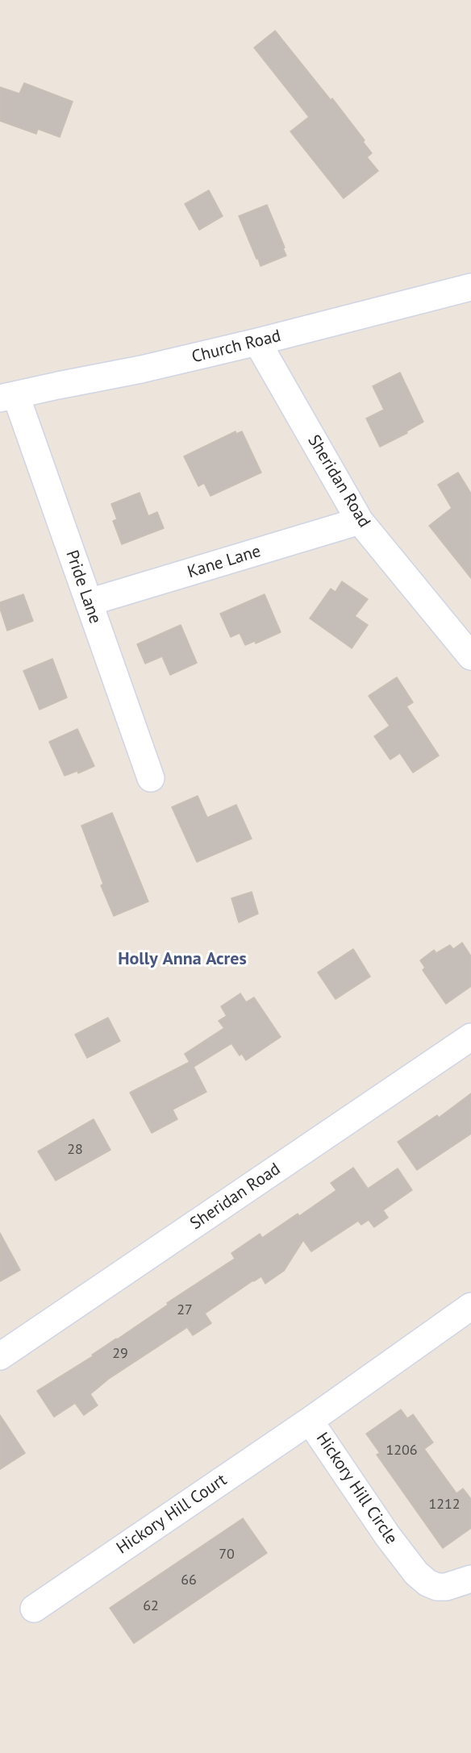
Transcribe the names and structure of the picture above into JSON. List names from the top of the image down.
{
  "streets": {
    "street": [
      "Church Road",
      "Sheridan Road",
      "Kane Lane",
      "Pride Lane",
      "Hickory Hill Circle",
      "Hickory Hill Court"
    ]
  },
  "crossings": [
    ["Church Road", "Sheridan Road"],
    ["Church Road", "Pride Lane"],
    ["Sheridan Road", "Kane Lane"],
    ["Kane Lane", "Pride Lane"],
    ["Hickory Hill Circle", "Hickory Hill Court"]
  ],
  "districts": ["Holly Anna Acres"],
  "house_numbers": [
    "28",
    "27",
    "29",
    "1206",
    "1212",
    "70",
    "66",
    "62"
  ]
}
